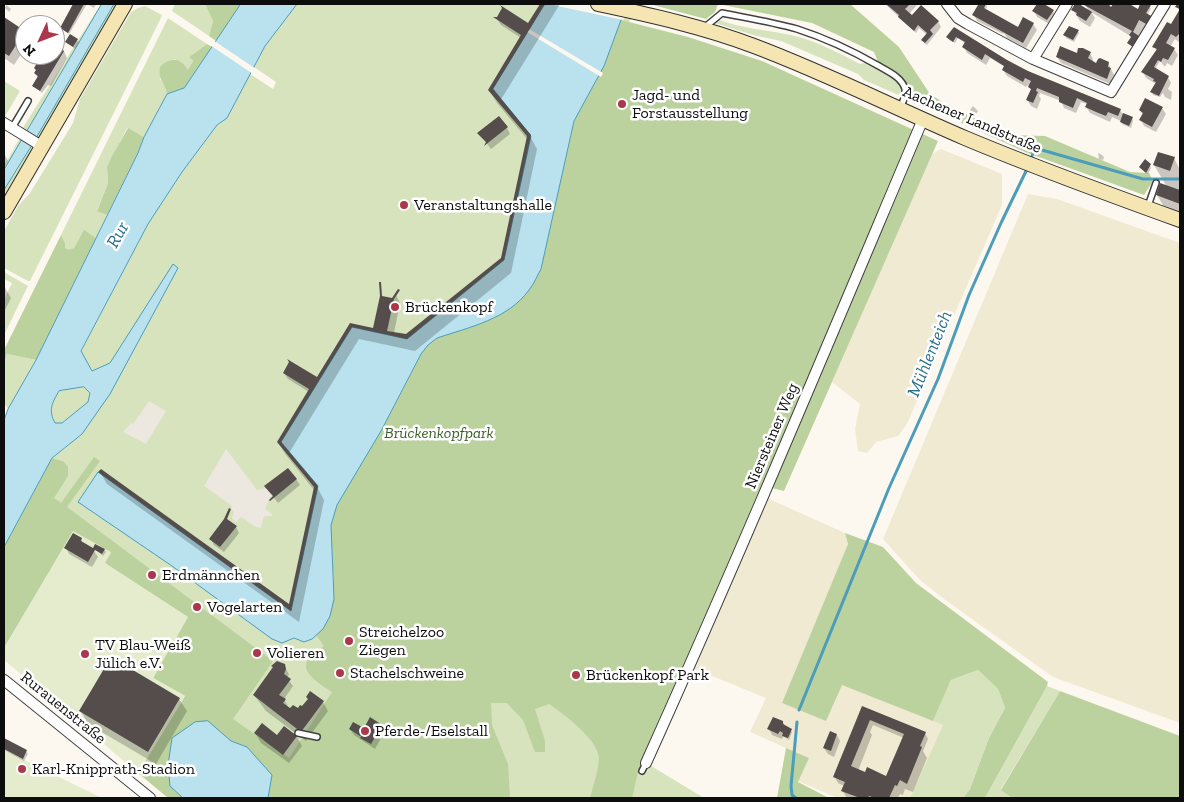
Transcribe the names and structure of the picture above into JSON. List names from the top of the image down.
{
  "streets": {
    "main road": ["Aachener Landstraße"],
    "street": ["Niersteiner Weg", "Rurauenstraße"]
  },
  "crossings": [
    ["Aachener Landstraße", "Niersteiner Weg"]
  ],
  "water": ["Rur", "Mühlenteich"],
  "parks": ["Brückenkopfpark"],
  "places": [
    "Jagd- und Forstausstellung",
    "Veranstaltungshalle",
    "Brückenkopf",
    "Erdmännchen",
    "Vogelarten",
    "Streichelzoo Ziegen",
    "Volieren",
    "TV Blau-Weiß Jülich e.V.",
    "Stachelschweine",
    "Brückenkopf Park",
    "Pferde-/Eselstall",
    "Karl-Knipprath-Stadion"
  ],
  "north": "bottom left"
}
